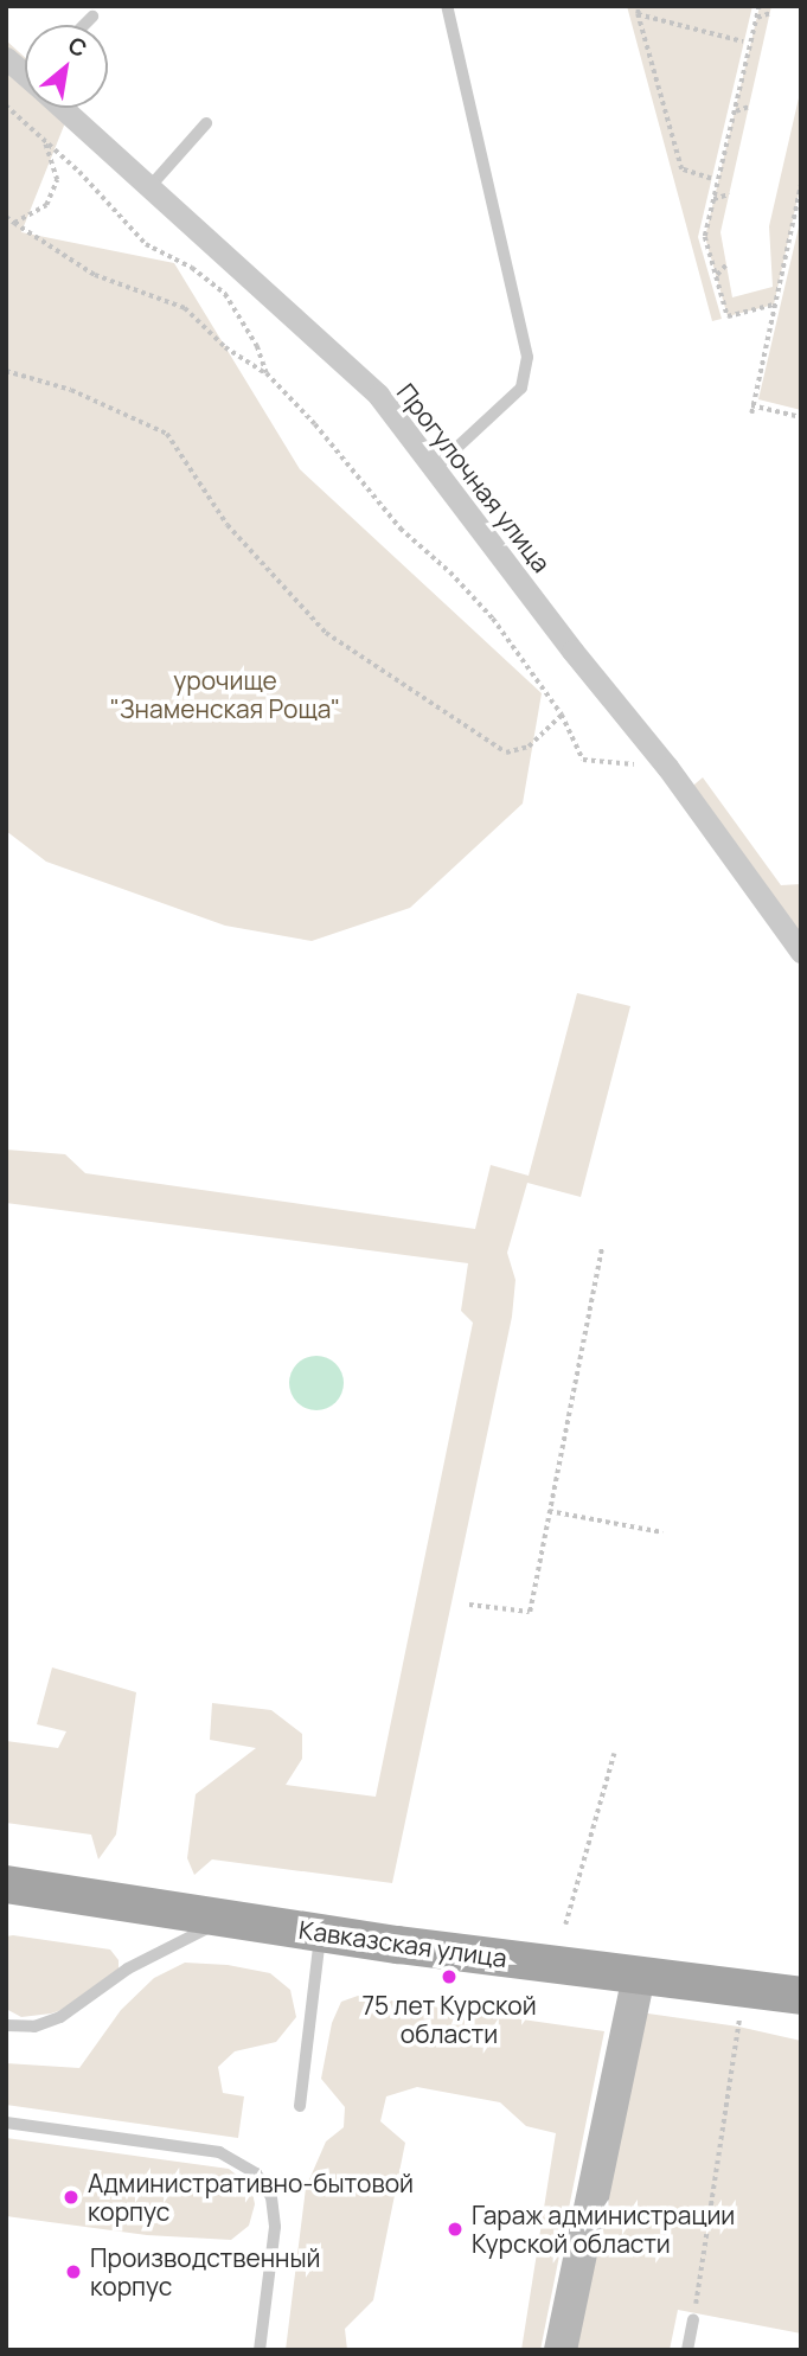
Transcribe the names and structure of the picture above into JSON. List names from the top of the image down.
{
  "streets": {
    "main road": ["Кавказская улица"],
    "street": ["Прогулочная улица"]
  },
  "parks": ["урочище \"Знаменская Роща\""],
  "places": [
    "75 лет Курской области",
    "Административно-бытовой корпус",
    "Гараж администрации Курской области",
    "Производственный корпус"
  ],
  "north": "top right"
}
